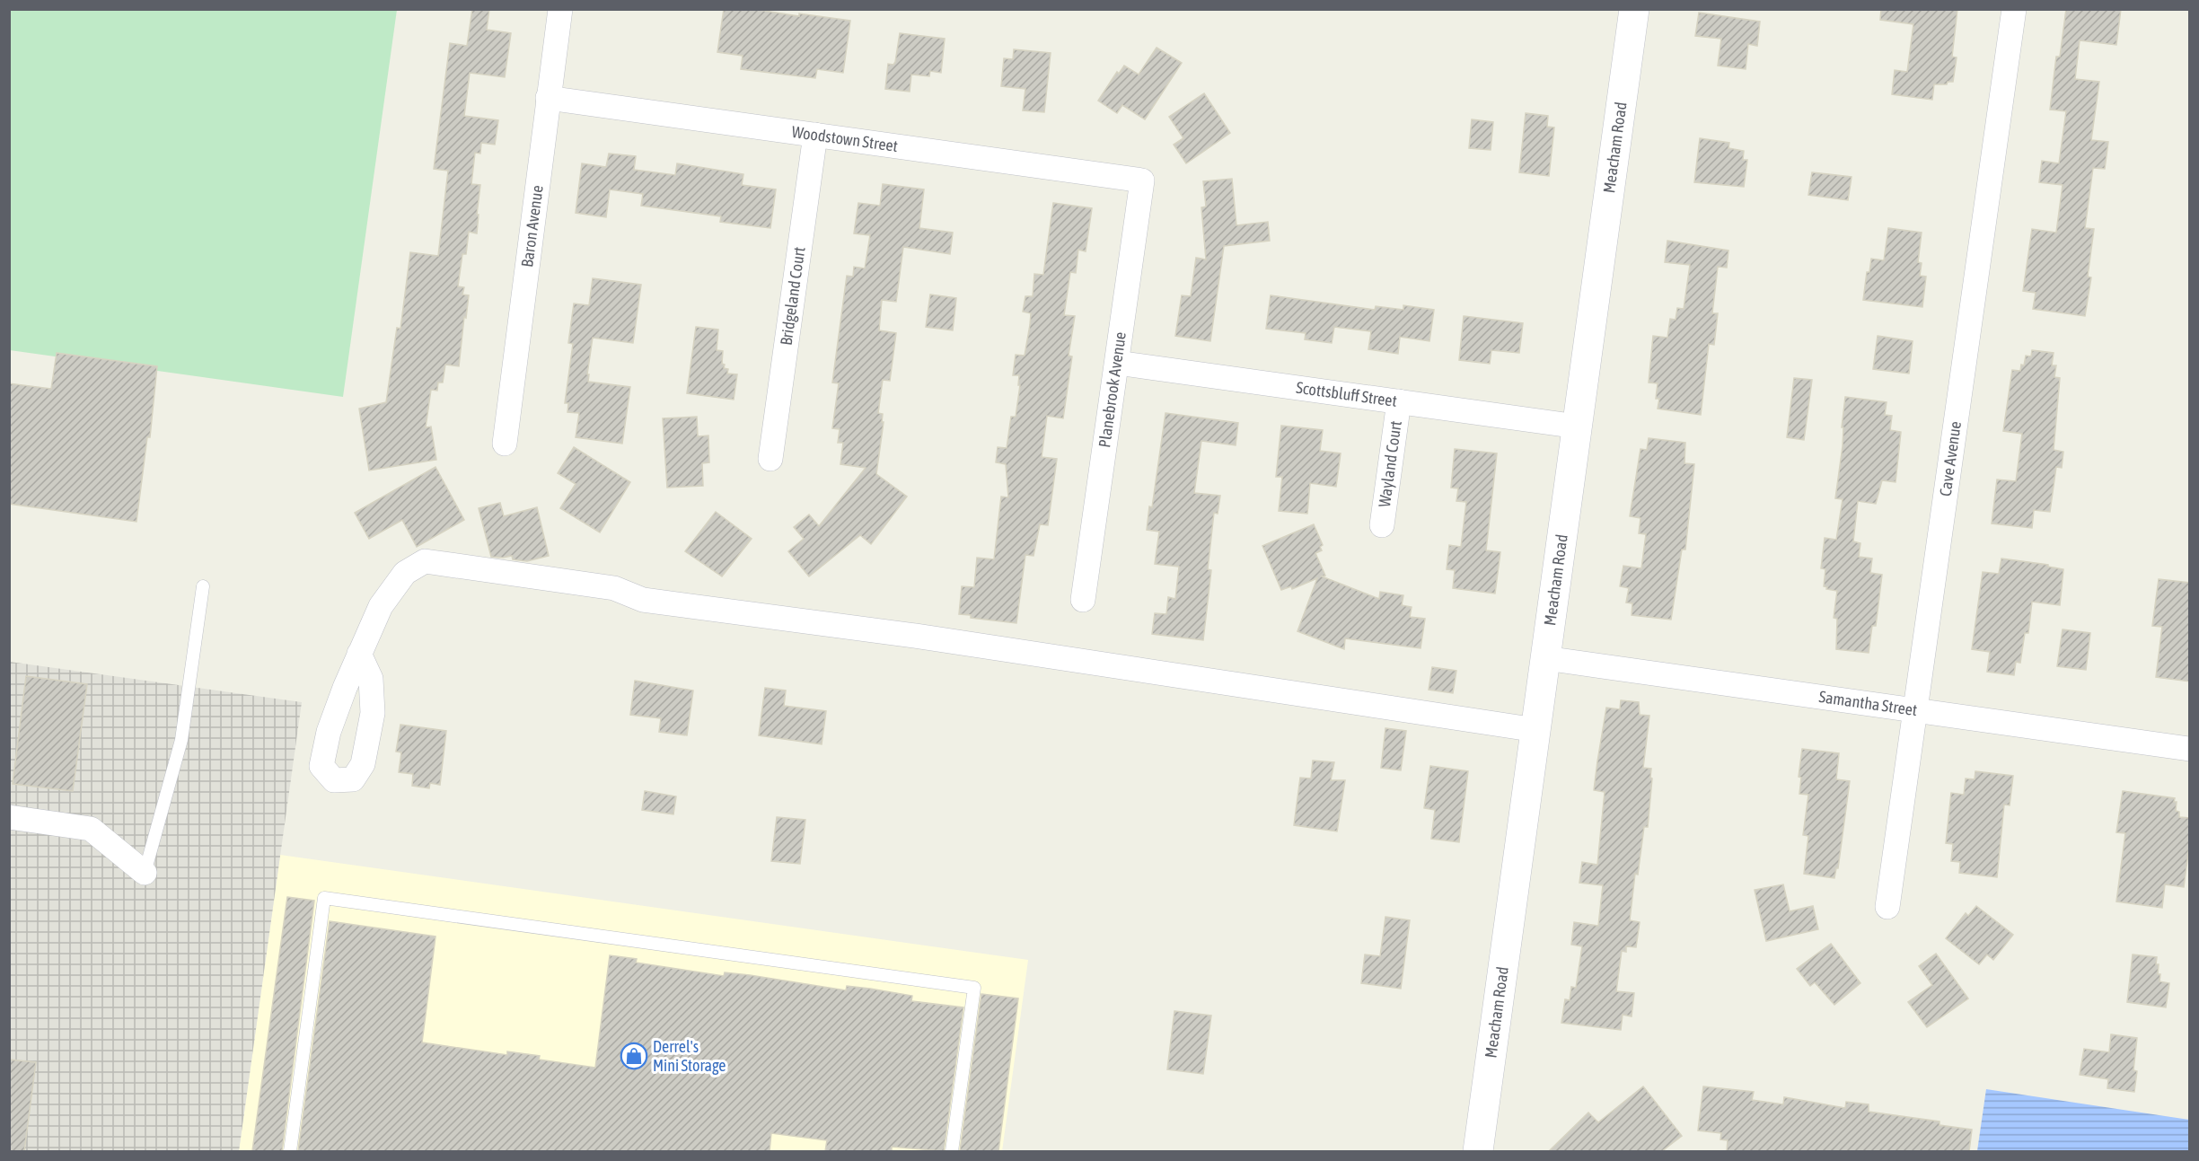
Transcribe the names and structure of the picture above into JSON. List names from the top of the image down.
{
  "streets": {
    "street": [
      "Woodstown Street",
      "Meacham Road",
      "Baron Avenue",
      "Bridgeland Court",
      "Planebrook Avenue",
      "Scottsbluff Street",
      "Cave Avenue",
      "Wayland Court",
      "Samantha Street"
    ]
  },
  "crossings": [
    ["Woodstown Street", "Baron Avenue"],
    ["Woodstown Street", "Bridgeland Court"],
    ["Woodstown Street", "Planebrook Avenue"],
    ["Meacham Road", "Scottsbluff Street"],
    ["Meacham Road", "Samantha Street"],
    ["Planebrook Avenue", "Scottsbluff Street"],
    ["Scottsbluff Street", "Wayland Court"],
    ["Cave Avenue", "Samantha Street"]
  ],
  "places": {
    "shop": ["Derrel's Mini Storage"]
  }
}
